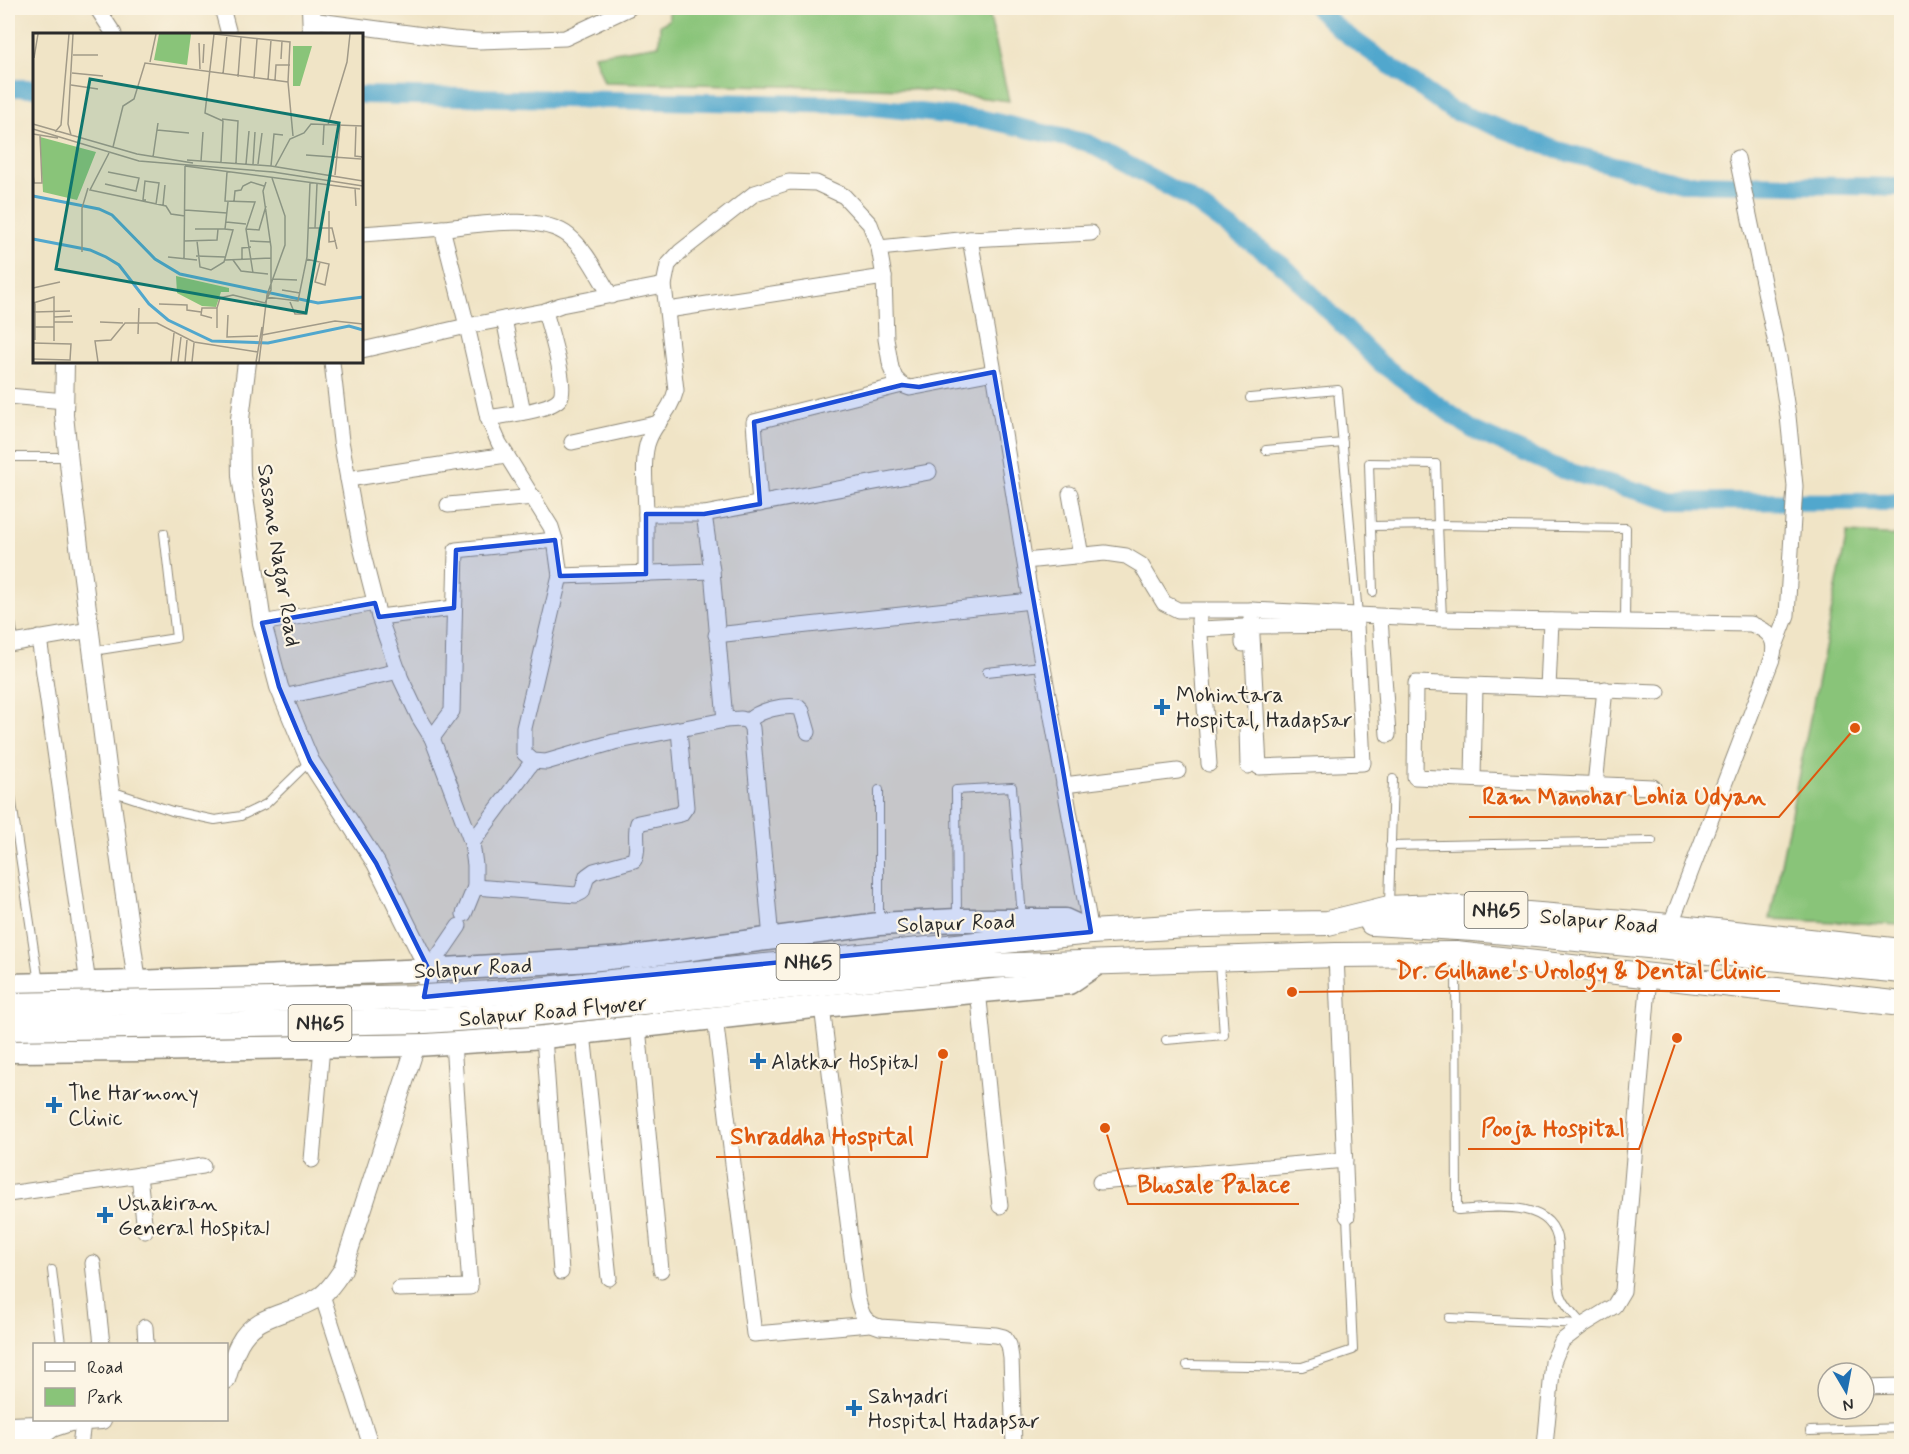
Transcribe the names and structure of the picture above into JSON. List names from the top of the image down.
{
  "streets": {
    "highway": ["NH65", "Solapur Road", "Solapur Road Flyover"],
    "street": ["Sasane Nagar Road"]
  },
  "crossings": [
    ["Sasane Nagar Road", "Solapur Road"],
    ["NH65", "Solapur Road Flyover"],
    ["Solapur Road", "Solapur Road Flyover"]
  ],
  "places": {
    "health": [
      "Mohintara Hospital, Hadapsar",
      "Alatkar Hospital",
      "The Harmony Clinic",
      "Ushakiran General Hospital",
      "Sahyadri Hospital Hadapsar"
    ],
    "other": [
      "Ram Manohar Lohia Udyan",
      "Dr. Gulhane's Urology & Dental Clinic",
      "Pooja Hospital",
      "Shraddha Hospital",
      "Bhosale Palace"
    ]
  },
  "legend": ["Road", "Park"],
  "north": "bottom"
}
